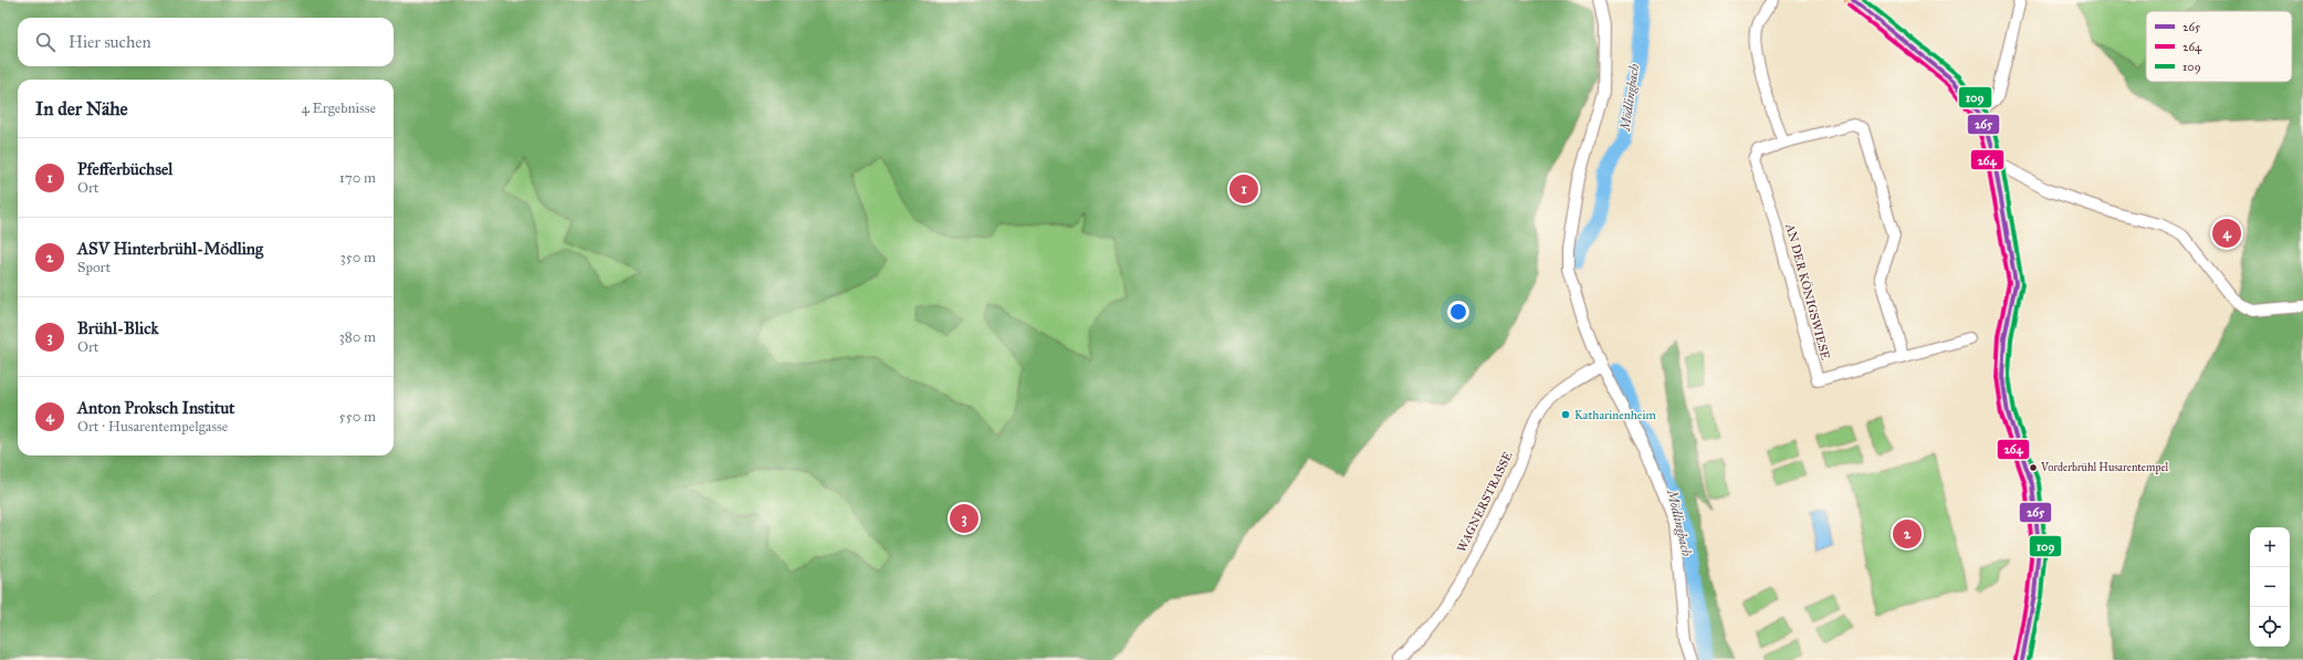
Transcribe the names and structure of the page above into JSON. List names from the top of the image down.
{
  "streets": {
    "street": ["AN DER KÖNIGSWIESE", "WAGNERSTRASSE"]
  },
  "water": ["Mödlingbach"],
  "places": ["Katharinenheim", "Vorderbrühl Husarentempel"],
  "lines": ["transit line 265", "transit line 109", "transit line 264"],
  "legend": ["265", "264", "109"],
  "page": {
    "search": "Hier suchen",
    "heading": ["In der Nähe", "4 Ergebnisse"],
    "list": [
      {
        "mark": "1",
        "name": "Pfefferbüchsel",
        "note": "Ort",
        "value": "170 m"
      },
      {
        "mark": "2",
        "name": "ASV Hinterbrühl-Mödling",
        "note": "Sport",
        "value": "350 m"
      },
      {
        "mark": "3",
        "name": "Brühl-Blick",
        "note": "Ort",
        "value": "380 m"
      },
      {
        "mark": "4",
        "name": "Anton Proksch Institut",
        "note": "Ort · Husarentempelgasse",
        "value": "550 m"
      }
    ],
    "pins": [
      "1",
      "4",
      "3",
      "2"
    ],
    "map_buttons": ["+", "−"]
  }
}
